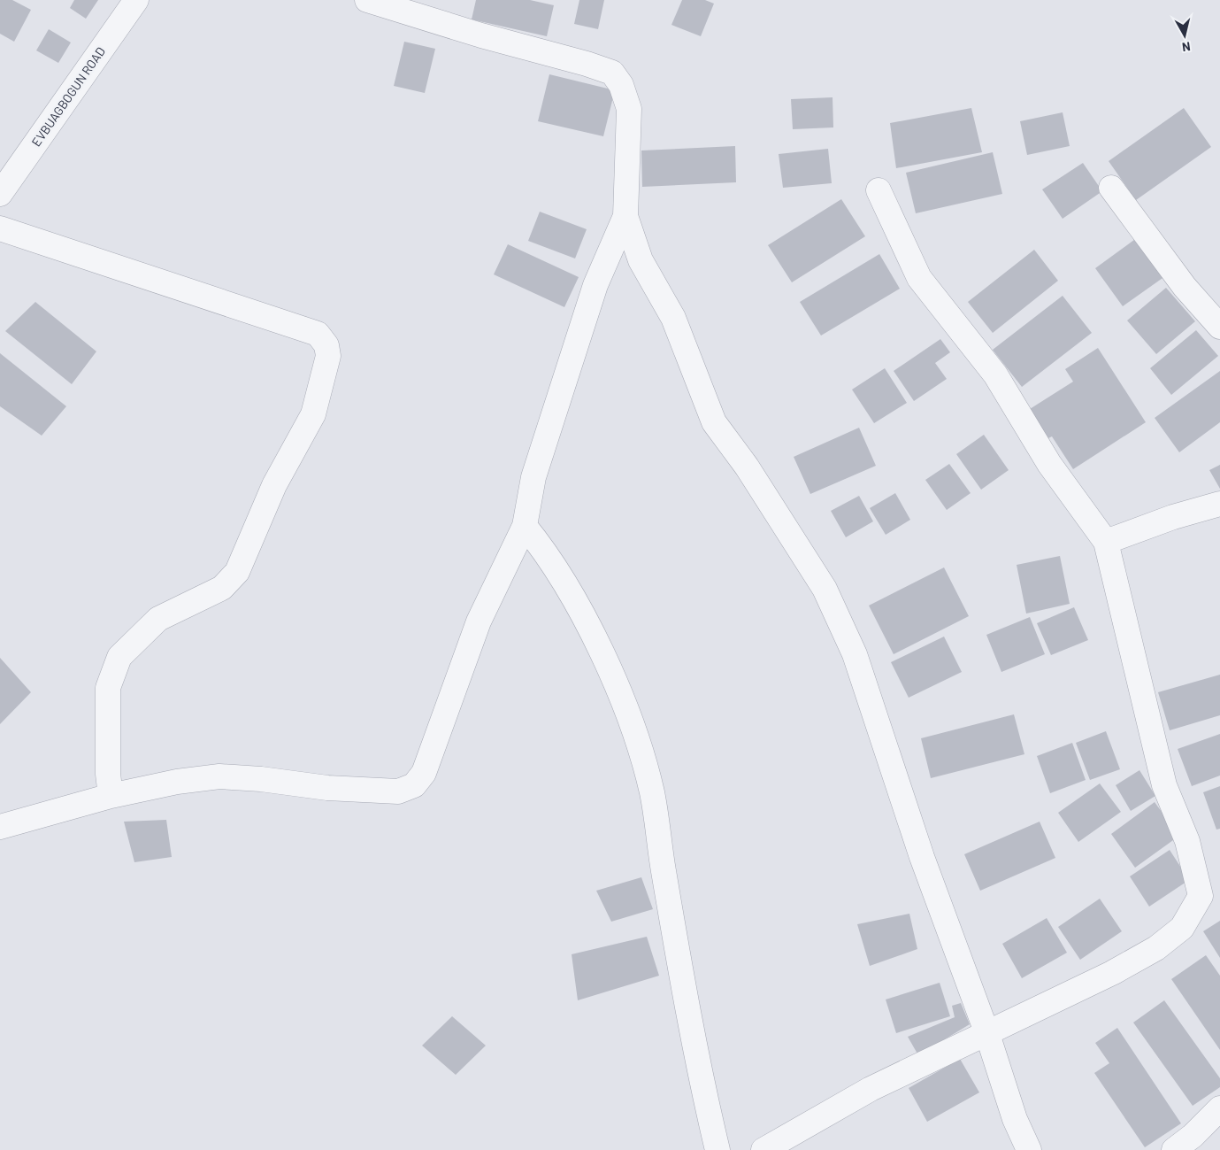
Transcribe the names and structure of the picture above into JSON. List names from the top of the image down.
{
  "streets": {
    "street": ["EVBUAGBOGUN ROAD"]
  },
  "north": "bottom"
}
